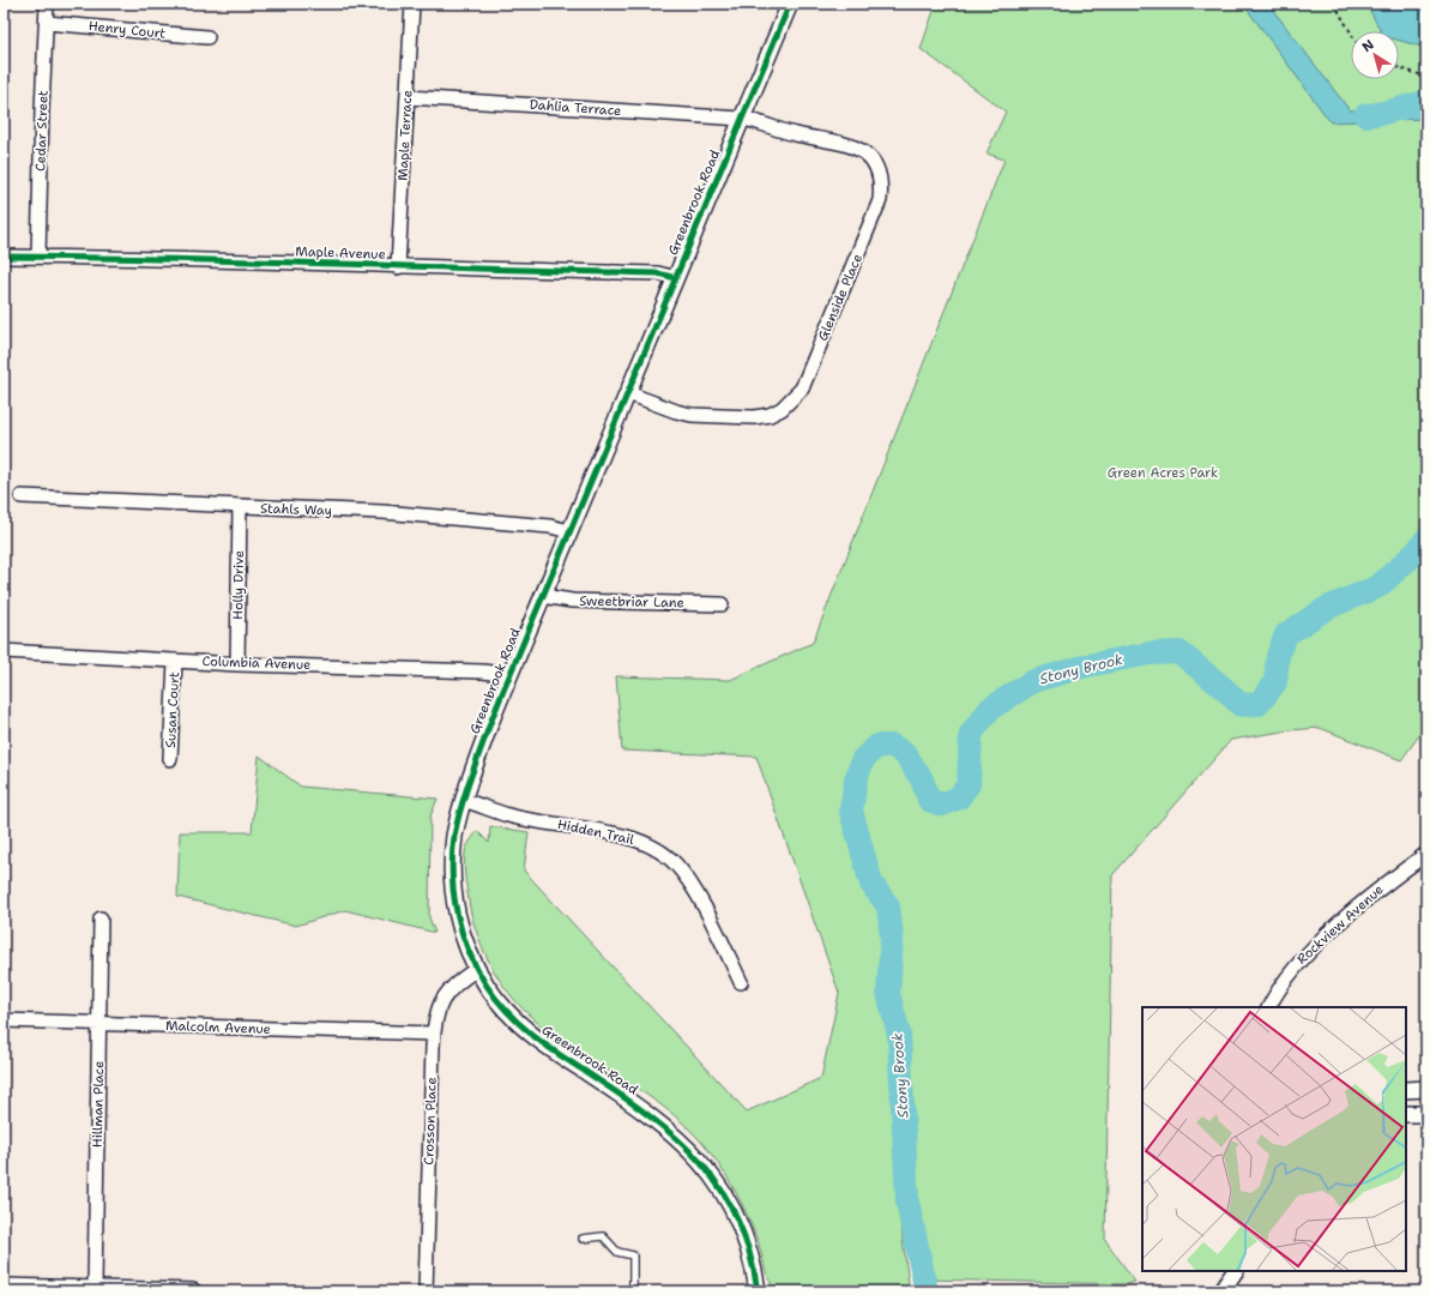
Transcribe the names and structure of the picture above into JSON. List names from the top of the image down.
{
  "streets": {
    "street": [
      "Henry Court",
      "Dahlia Terrace",
      "Cedar Street",
      "Maple Terrace",
      "Greenbrook Road",
      "Maple Avenue",
      "Glenside Place",
      "Stahls Way",
      "Holly Drive",
      "Sweetbriar Lane",
      "Columbia Avenue",
      "Susan Court",
      "Hidden Trail",
      "Rockview Avenue",
      "Malcolm Avenue",
      "Hillman Place",
      "Crosson Place"
    ]
  },
  "crossings": [
    ["Henry Court", "Cedar Street"],
    ["Dahlia Terrace", "Maple Terrace"],
    ["Dahlia Terrace", "Greenbrook Road"],
    ["Dahlia Terrace", "Glenside Place"],
    ["Cedar Street", "Maple Avenue"],
    ["Maple Terrace", "Maple Avenue"],
    ["Greenbrook Road", "Maple Avenue"],
    ["Greenbrook Road", "Glenside Place"],
    ["Greenbrook Road", "Stahls Way"],
    ["Greenbrook Road", "Sweetbriar Lane"],
    ["Greenbrook Road", "Columbia Avenue"],
    ["Greenbrook Road", "Hidden Trail"],
    ["Greenbrook Road", "Crosson Place"],
    ["Stahls Way", "Holly Drive"],
    ["Holly Drive", "Columbia Avenue"],
    ["Columbia Avenue", "Susan Court"],
    ["Malcolm Avenue", "Hillman Place"],
    ["Malcolm Avenue", "Crosson Place"]
  ],
  "water": ["Stony Brook"],
  "parks": ["Green Acres Park"],
  "north": "top left"
}
